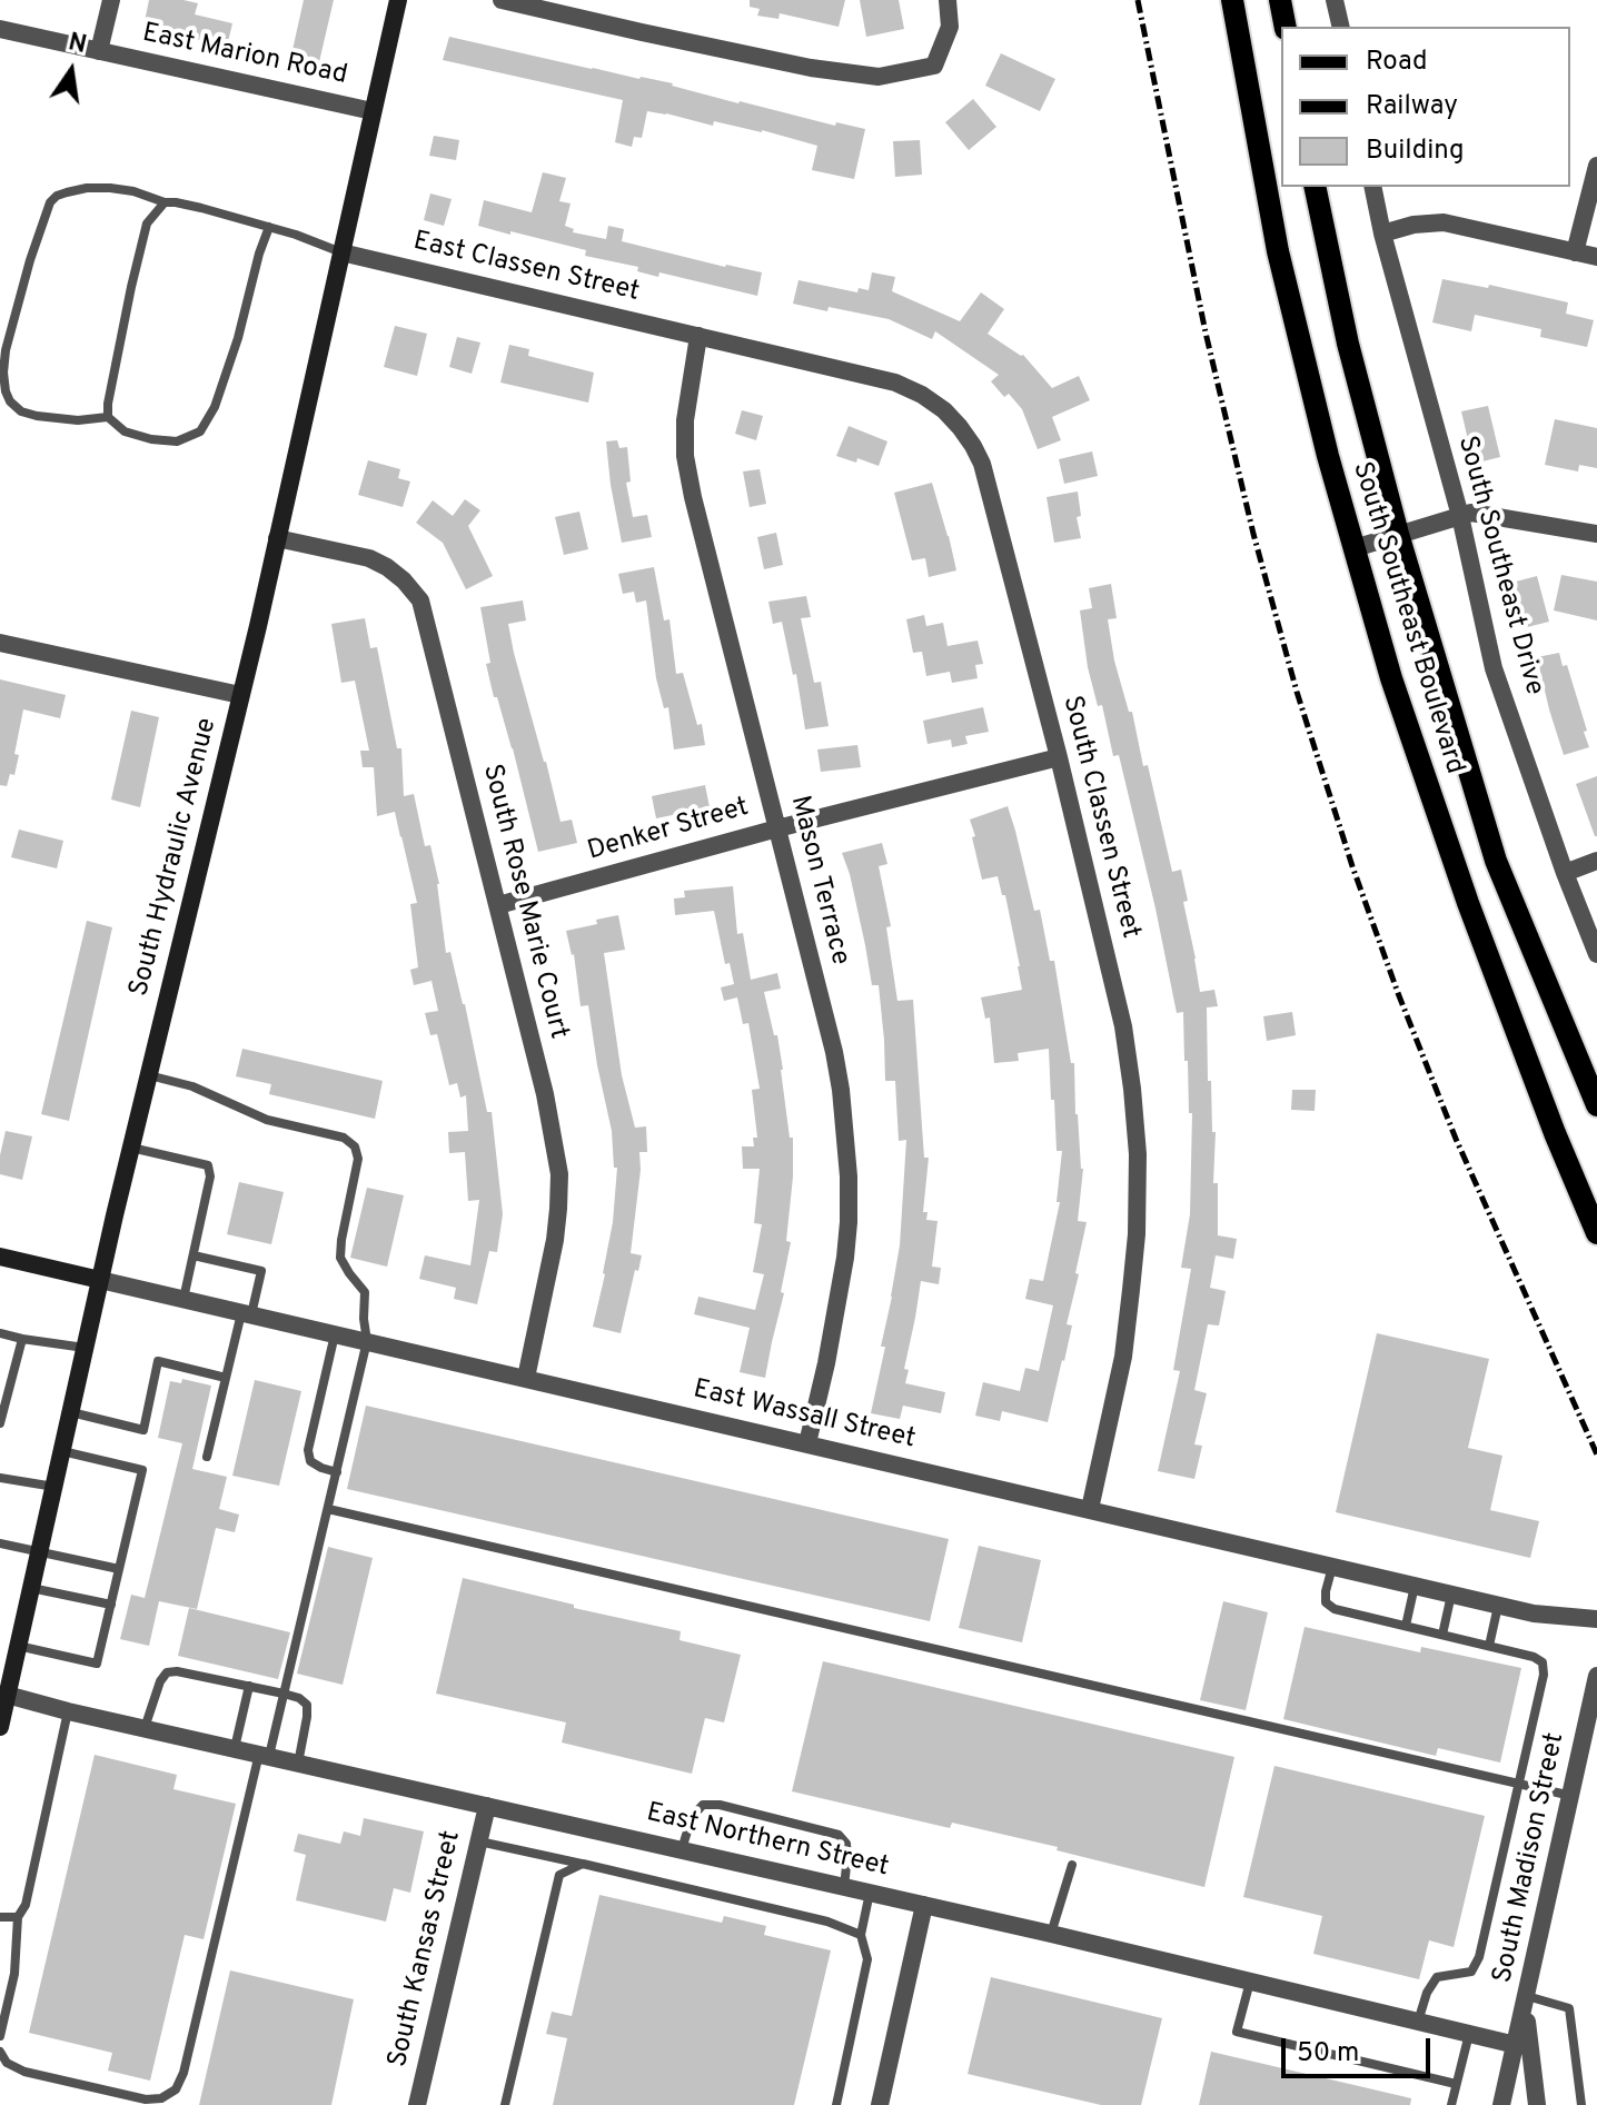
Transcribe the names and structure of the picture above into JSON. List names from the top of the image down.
{
  "streets": {
    "main road": ["South Southeast Boulevard"],
    "street": [
      "East Marion Road",
      "East Classen Street",
      "South Southeast Drive",
      "South Classen Street",
      "Denker Street",
      "South Hydraulic Avenue",
      "Mason Terrace",
      "South Rose Marie Court",
      "East Wassall Street",
      "East Northern Street",
      "South Madison Street",
      "South Kansas Street"
    ]
  },
  "crossings": [
    ["East Marion Road", "South Hydraulic Avenue"],
    ["East Classen Street", "South Classen Street"],
    ["East Classen Street", "South Hydraulic Avenue"],
    ["East Classen Street", "Mason Terrace"],
    ["South Classen Street", "Denker Street"],
    ["South Classen Street", "Mason Terrace"],
    ["South Classen Street", "East Wassall Street"],
    ["Denker Street", "Mason Terrace"],
    ["Denker Street", "South Rose Marie Court"],
    ["South Hydraulic Avenue", "South Rose Marie Court"],
    ["South Hydraulic Avenue", "East Wassall Street"],
    ["South Hydraulic Avenue", "East Northern Street"],
    ["Mason Terrace", "East Wassall Street"],
    ["South Rose Marie Court", "East Wassall Street"],
    ["East Northern Street", "South Madison Street"],
    ["East Northern Street", "South Kansas Street"]
  ],
  "legend": ["Road", "Railway", "Building"],
  "scale_bar": "50 m",
  "north": "top"
}
